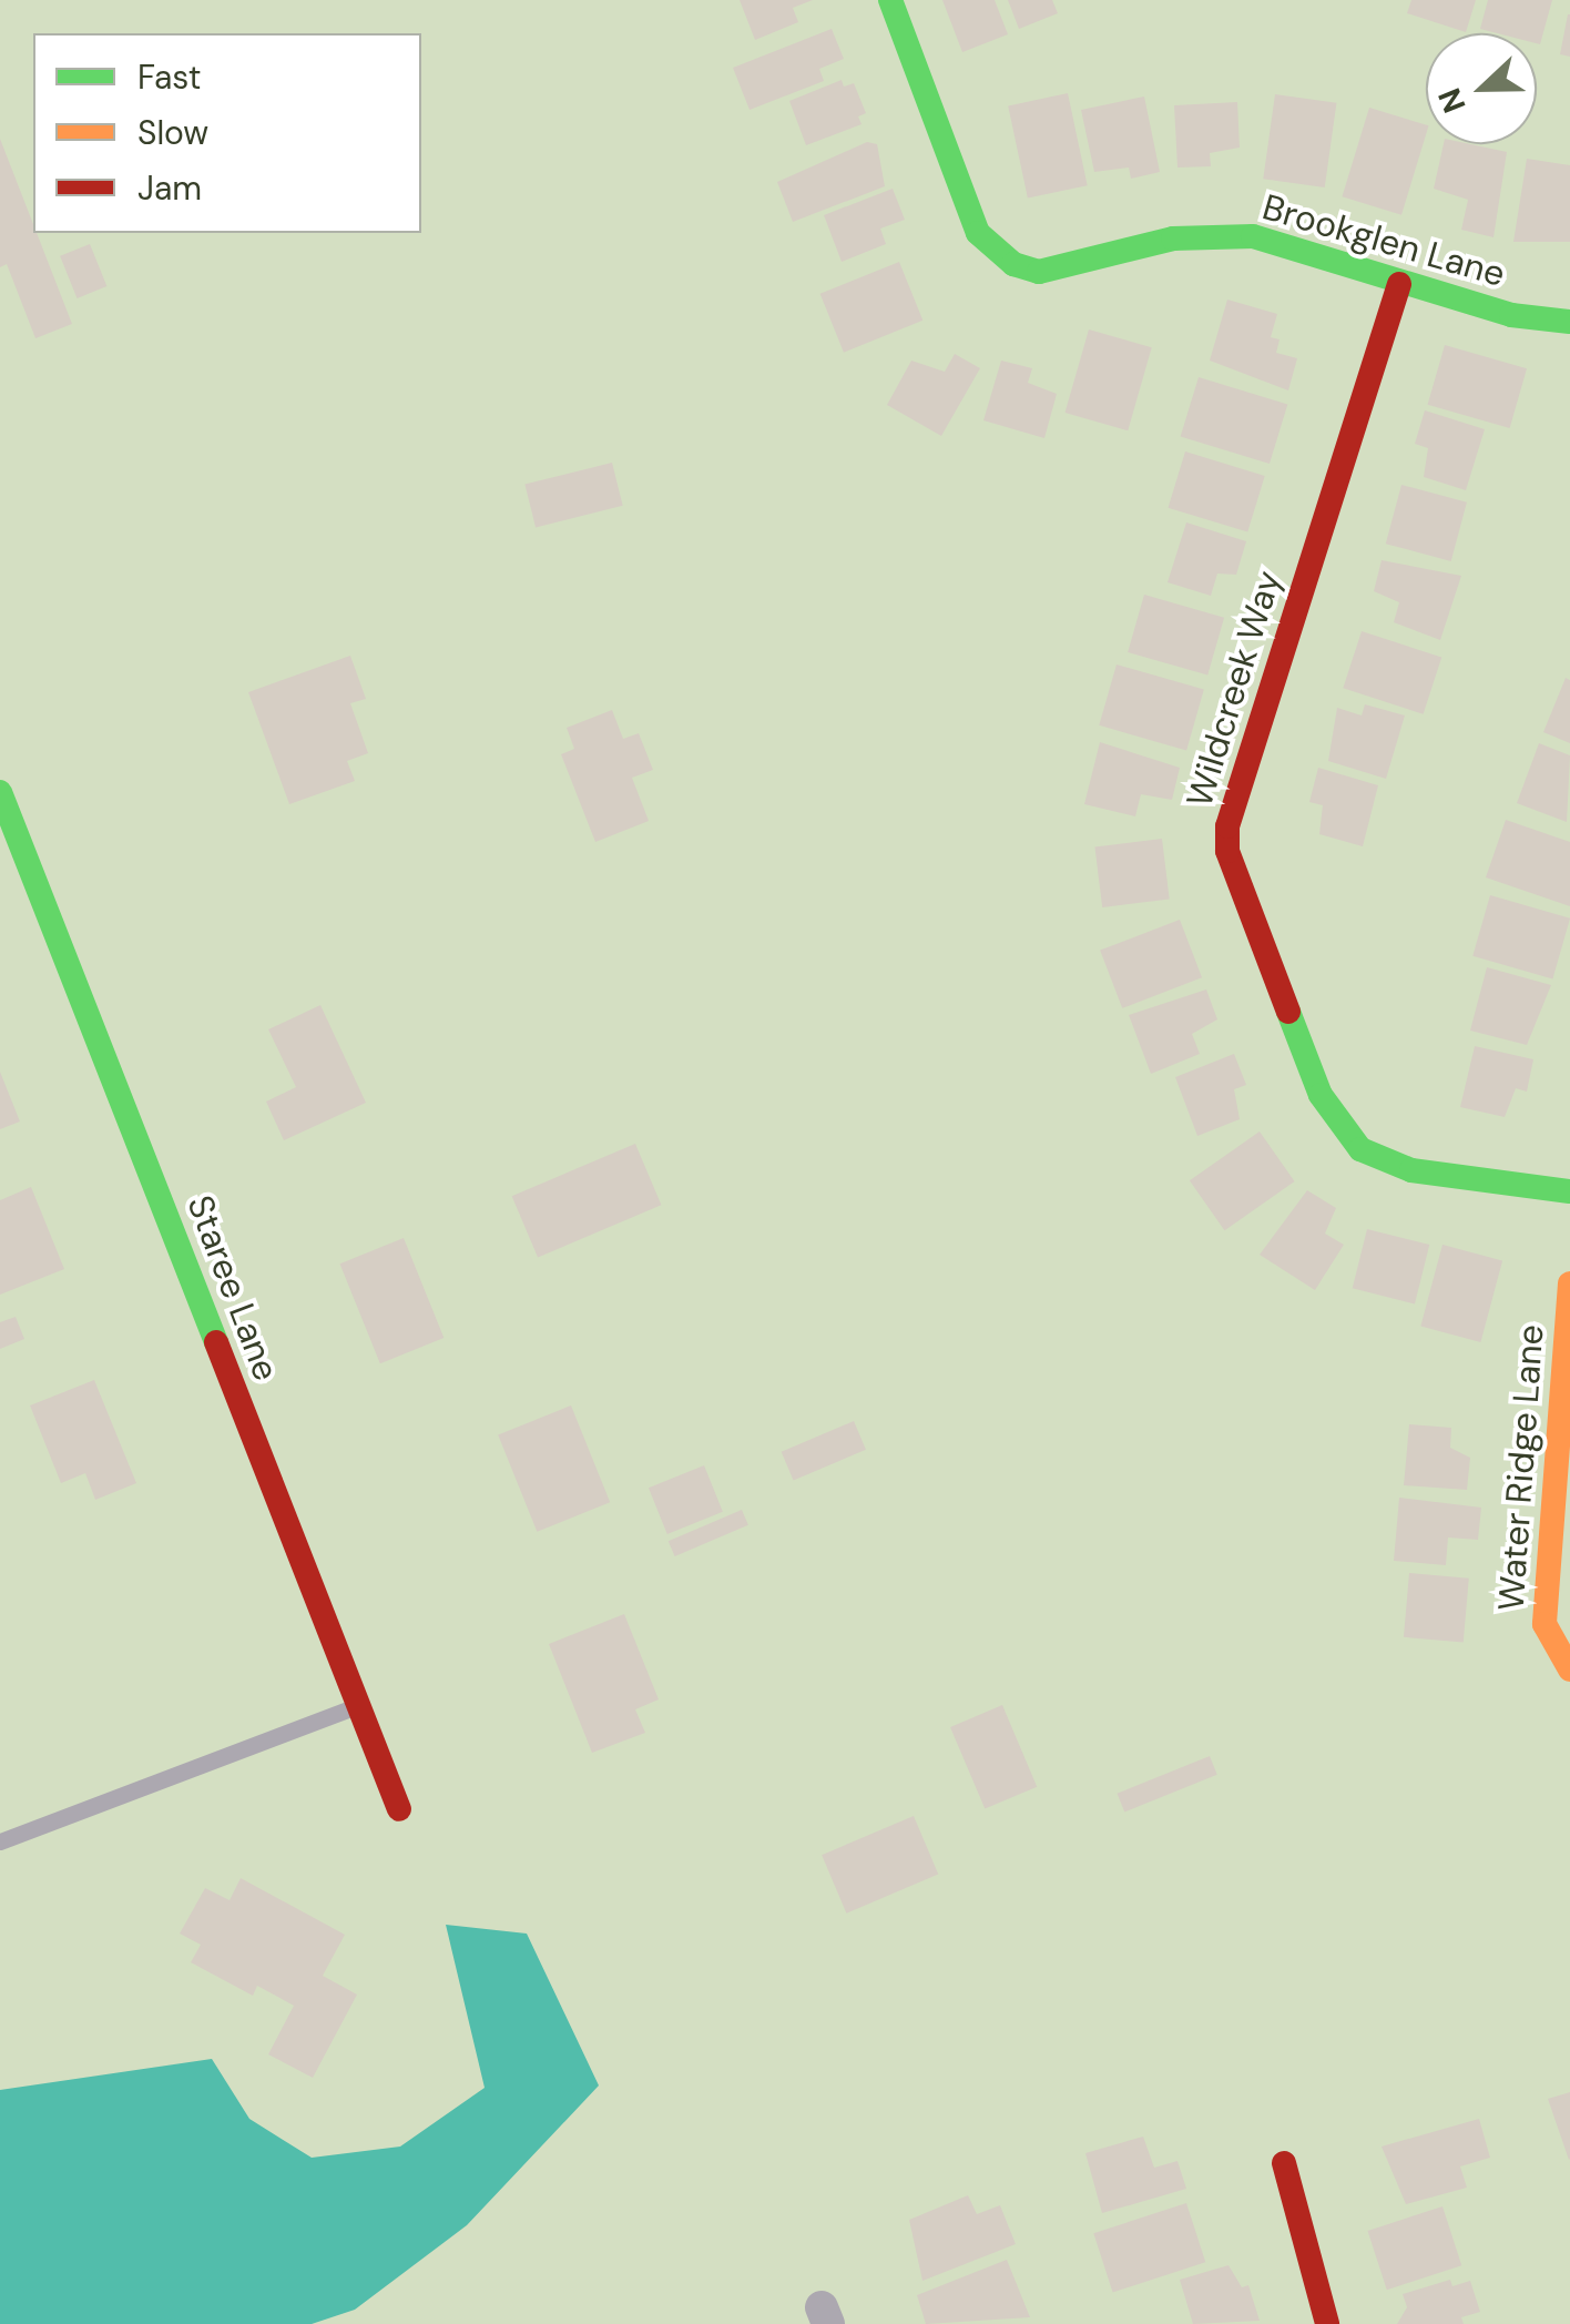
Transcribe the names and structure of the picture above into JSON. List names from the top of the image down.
{
  "streets": {
    "street": [
      "Brookglen Lane",
      "Wildcreek Way",
      "Staree Lane",
      "Water Ridge Lane"
    ]
  },
  "crossings": [
    ["Brookglen Lane", "Wildcreek Way"]
  ],
  "legend": ["Fast", "Slow", "Jam"],
  "north": "left"
}
